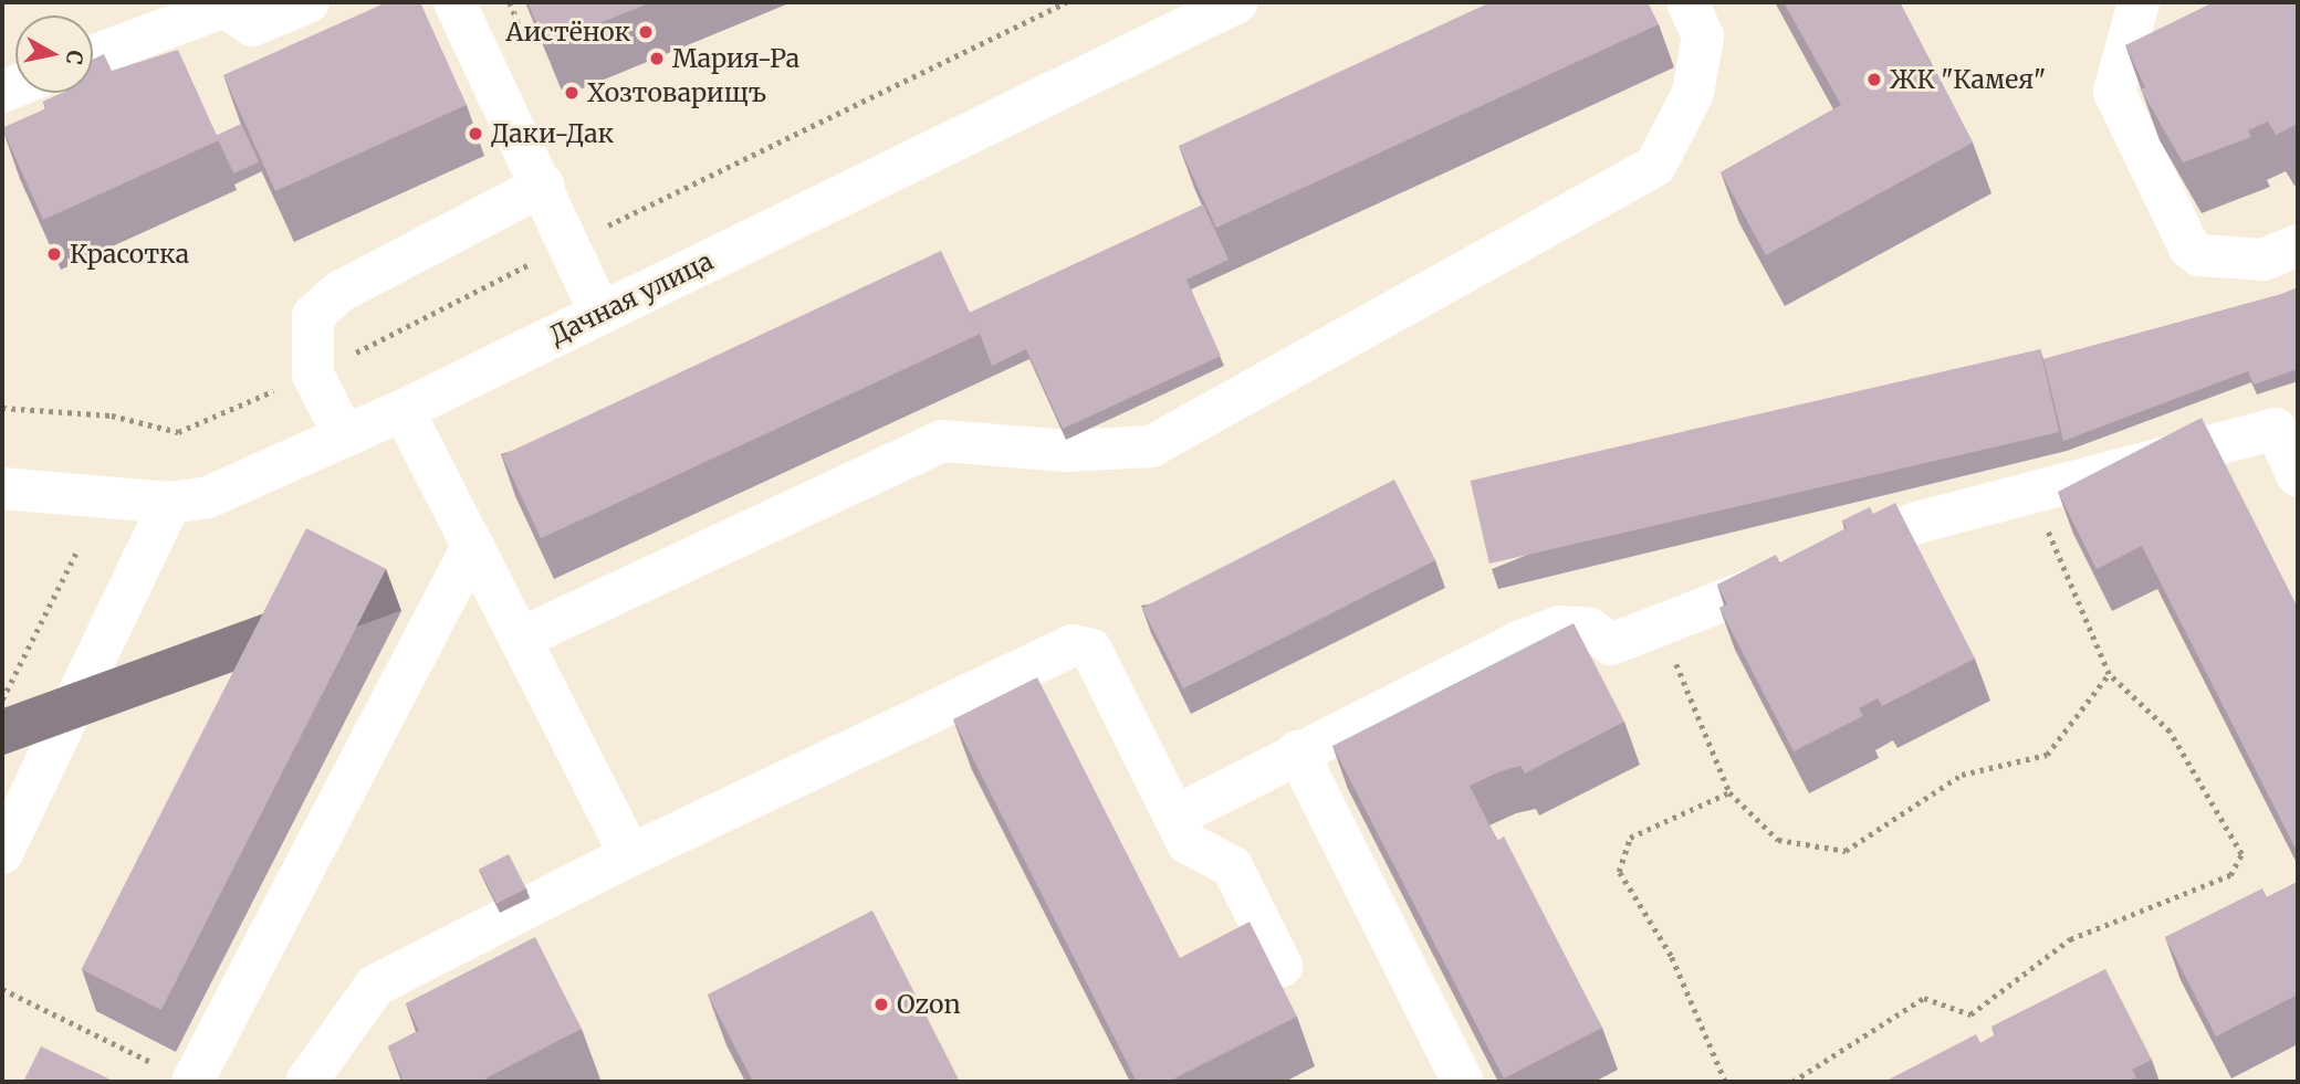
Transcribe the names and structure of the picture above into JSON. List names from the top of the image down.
{
  "streets": {
    "street": ["Дачная улица"]
  },
  "places": [
    "Аистёнок",
    "Мария-Ра",
    "ЖК \"Камея\"",
    "Хозтоварищъ",
    "Даки-Дак",
    "Красотка",
    "Ozon"
  ],
  "north": "right"
}
